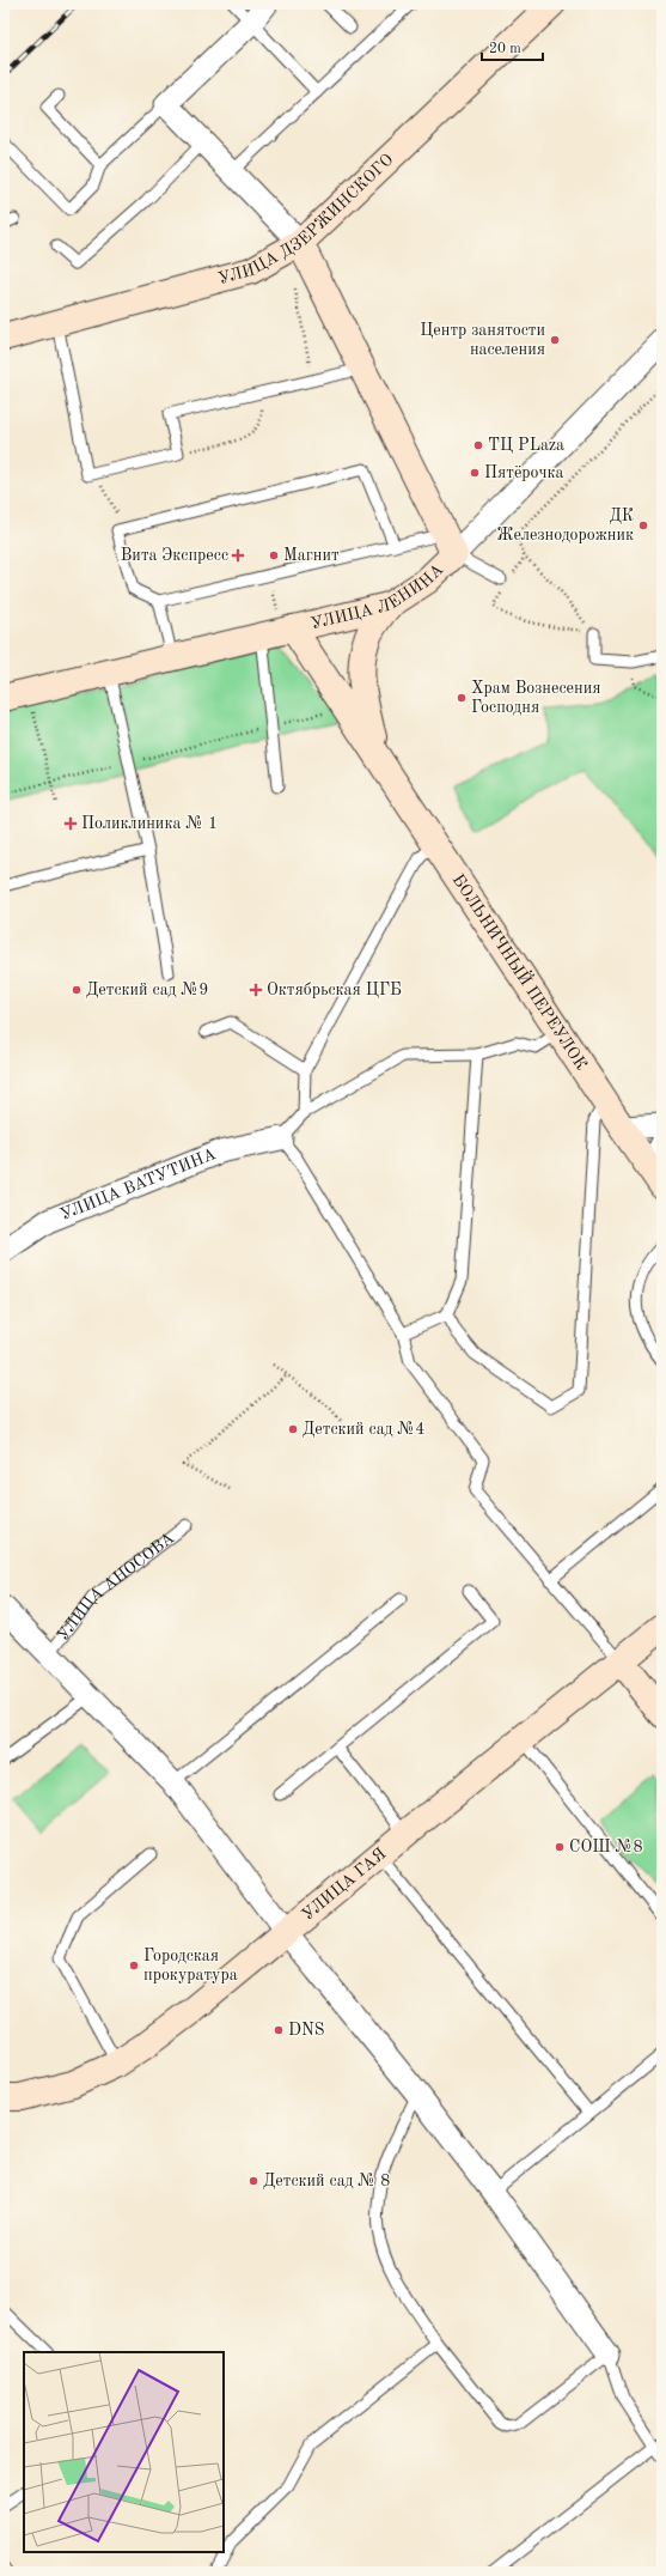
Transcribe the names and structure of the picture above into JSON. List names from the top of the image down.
{
  "streets": {
    "street": [
      "УЛИЦА ДЗЕРЖИНСКОГО",
      "УЛИЦА ЛЕНИНА",
      "БОЛЬНИЧНЫЙ ПЕРЕУЛОК",
      "УЛИЦА ВАТУТИНА",
      "УЛИЦА ГАЯ"
    ],
    "lane": ["УЛИЦА АНОСОВА"]
  },
  "crossings": [
    ["УЛИЦА ЛЕНИНА", "БОЛЬНИЧНЫЙ ПЕРЕУЛОК"]
  ],
  "places": {
    "other": [
      "Центр занятости населения",
      "ТЦ PLaza",
      "Пятёрочка",
      "ДК Железнодорожник",
      "Магнит",
      "Храм Вознесения Господня",
      "Детский сад №9",
      "Детский сад №4",
      "СОШ №8",
      "Городская прокуратура",
      "DNS",
      "Детский сад № 8"
    ],
    "health": ["Вита Экспресс", "Поликлиника № 1", "Октябрьская ЦГБ"]
  },
  "scale_bar": "20 m"
}
